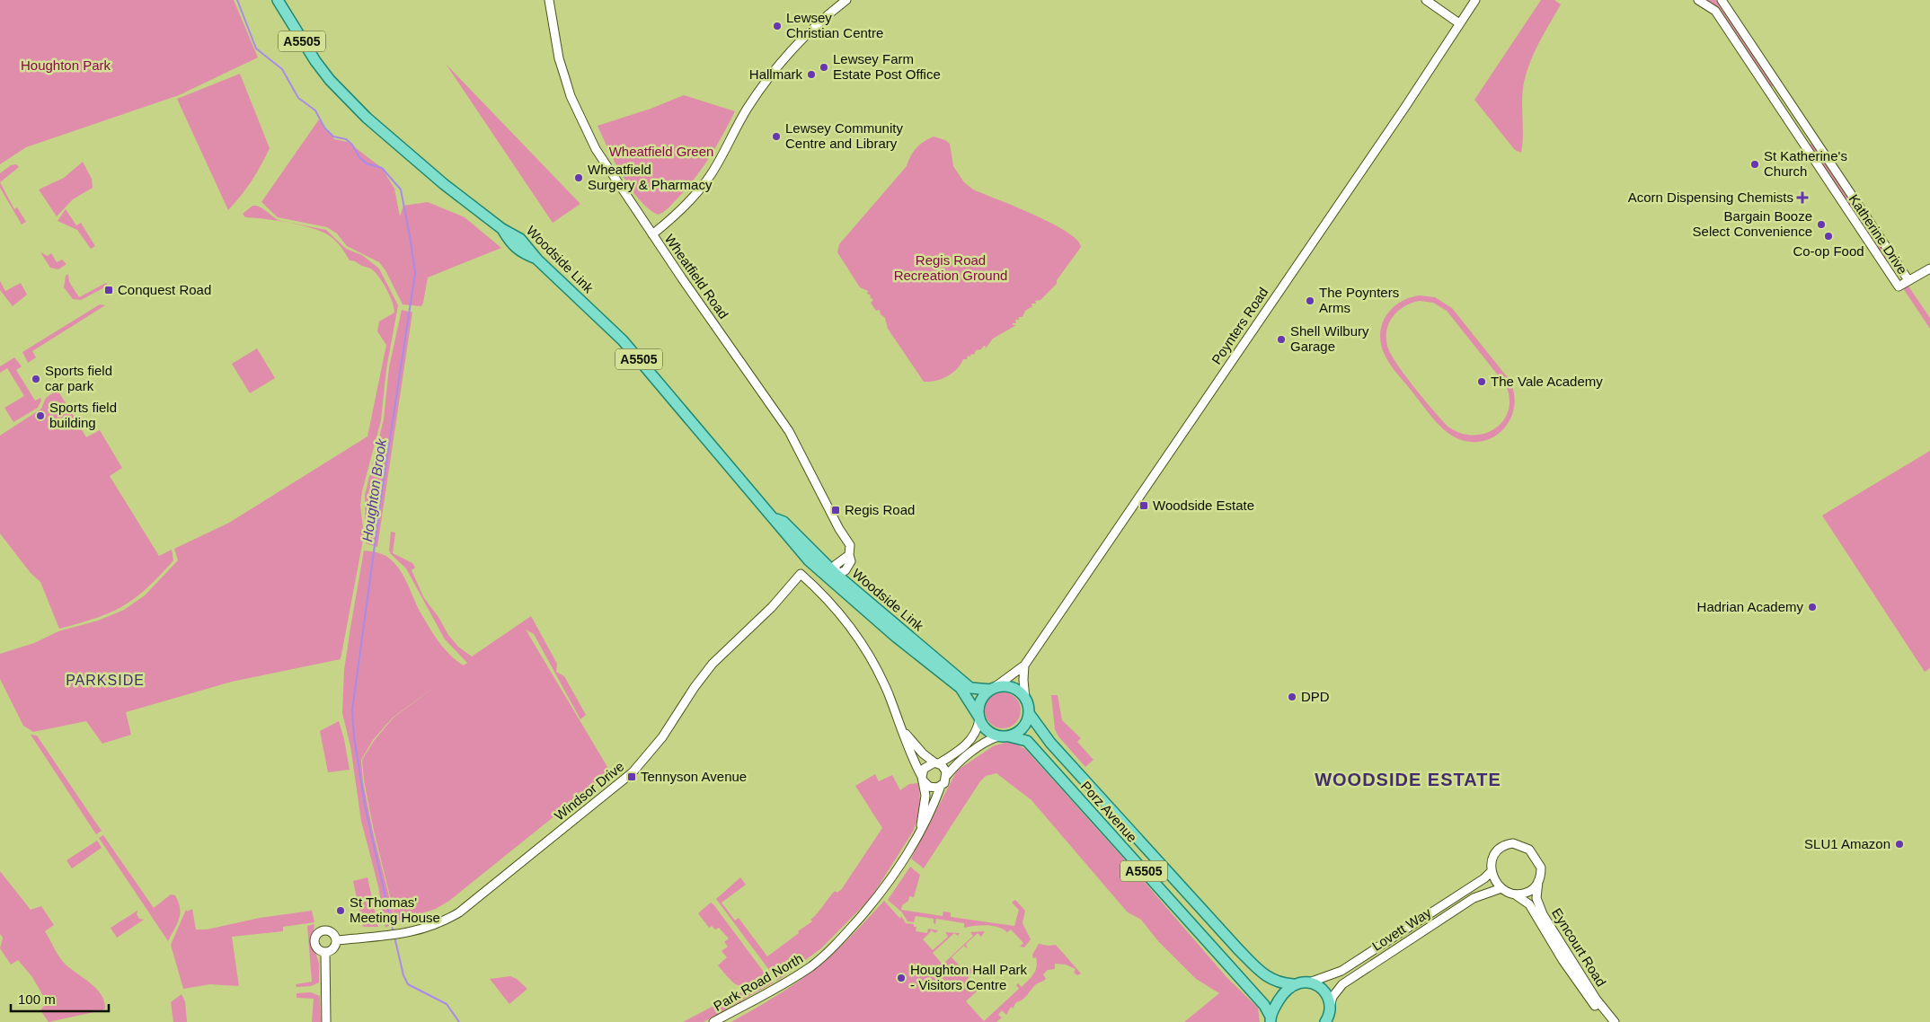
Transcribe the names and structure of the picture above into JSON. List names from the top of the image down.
{
  "streets": {
    "main road": ["A5505", "Woodside Link", "Porz Avenue"],
    "street": [
      "Katherine Drive",
      "Wheatfield Road",
      "Poynters Road",
      "Windsor Drive",
      "Lovett Way",
      "Eyncourt Road",
      "Park Road North"
    ]
  },
  "crossings": [
    ["A5505", "Porz Avenue"],
    ["A5505", "Lovett Way"],
    ["Woodside Link", "Wheatfield Road"],
    ["Woodside Link", "Poynters Road"],
    ["Woodside Link", "Porz Avenue"],
    ["Poynters Road", "Porz Avenue"],
    ["Lovett Way", "Eyncourt Road"]
  ],
  "districts": ["PARKSIDE", "WOODSIDE ESTATE"],
  "water": ["Houghton Brook"],
  "parks": ["Houghton Park", "Wheatfield Green", "Regis Road Recreation Ground"],
  "places": {
    "other": [
      "Lewsey Christian Centre",
      "Lewsey Farm Estate Post Office",
      "Hallmark",
      "Lewsey Community Centre and Library",
      "St Katherine's Church",
      "Wheatfield Surgery & Pharmacy",
      "Bargain Booze Select Convenience",
      "Co-op Food",
      "The Poynters Arms",
      "Shell Wilbury Garage",
      "Sports field car park",
      "The Vale Academy",
      "Sports field building",
      "Hadrian Academy",
      "DPD",
      "SLU1 Amazon",
      "St Thomas' Meeting House",
      "Houghton Hall Park - Visitors Centre"
    ],
    "health": ["Acorn Dispensing Chemists"],
    "transit": [
      "Conquest Road",
      "Woodside Estate",
      "Regis Road",
      "Tennyson Avenue"
    ]
  },
  "scale_bar": "100 m"
}
